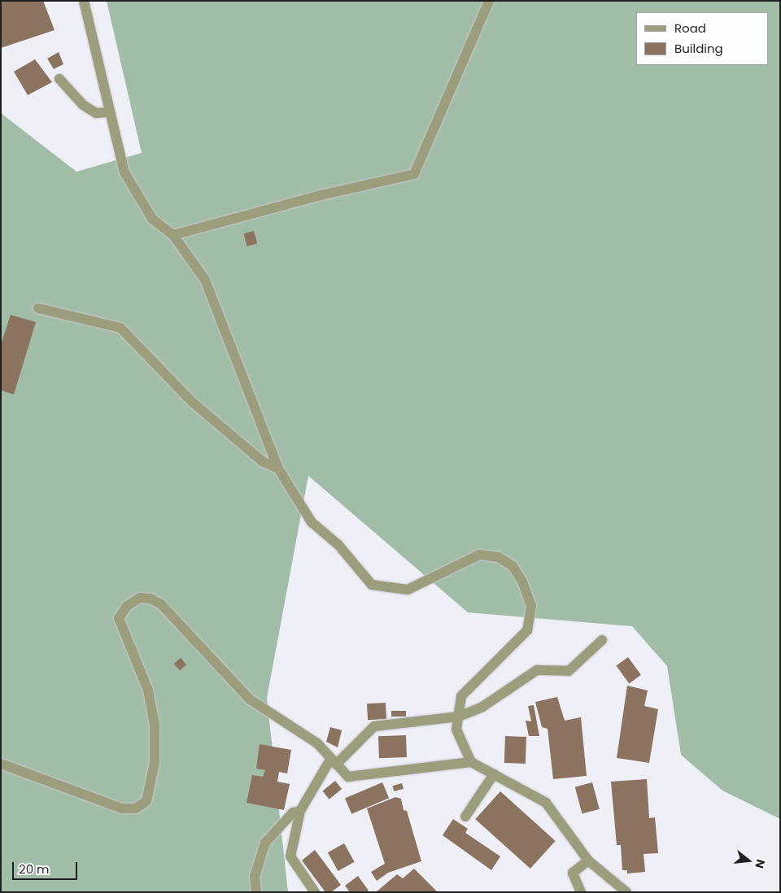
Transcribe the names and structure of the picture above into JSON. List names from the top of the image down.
{
  "legend": ["Road", "Building"],
  "scale_bar": "20 m",
  "north": "right"
}
